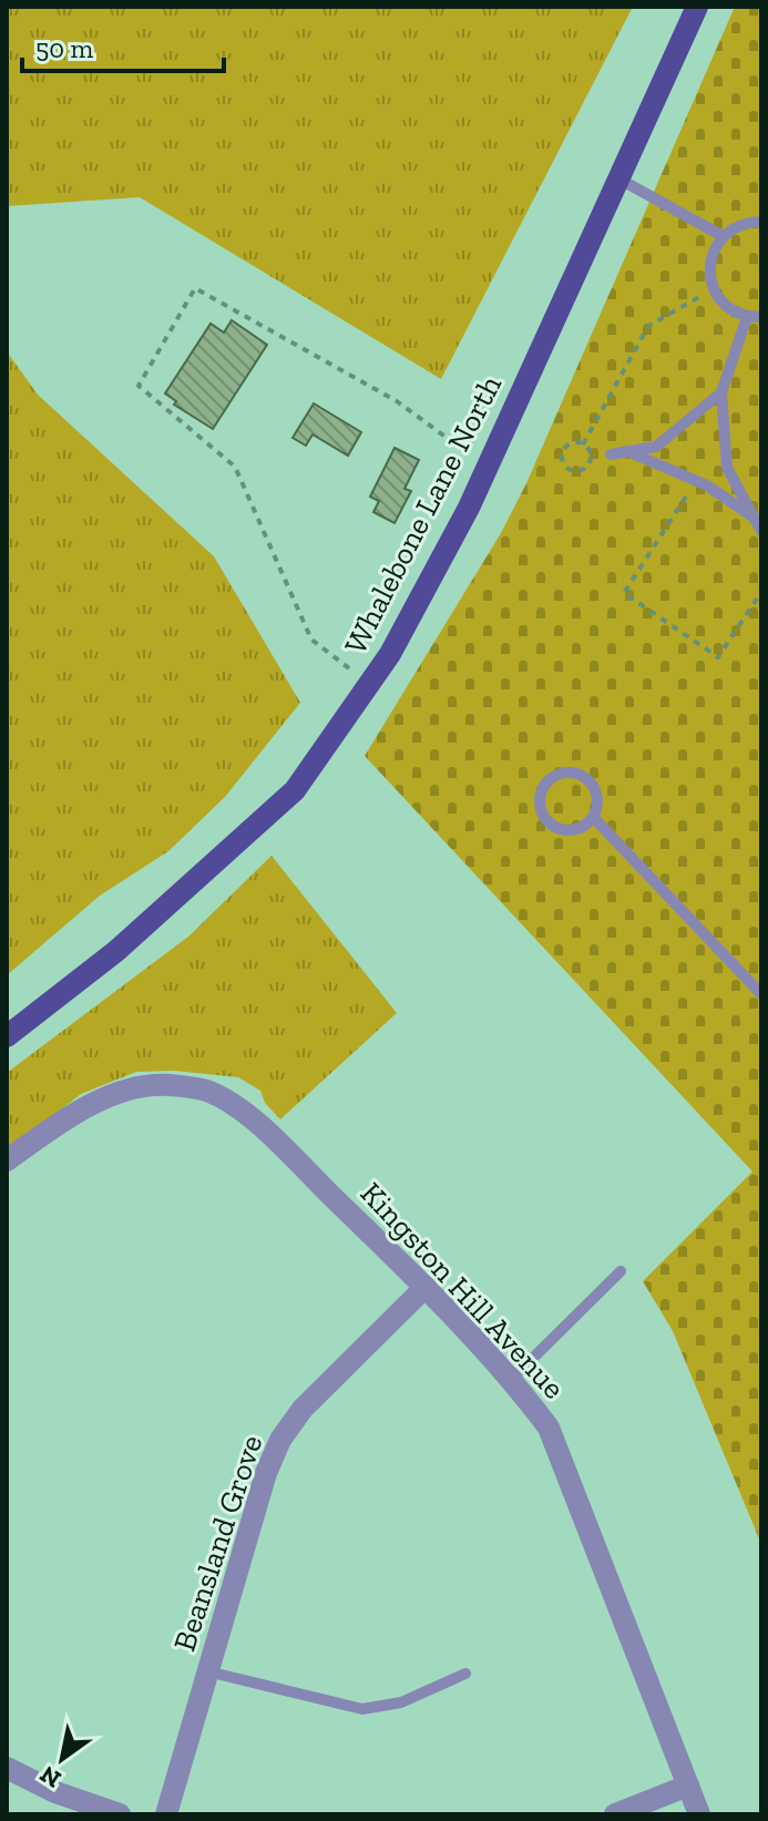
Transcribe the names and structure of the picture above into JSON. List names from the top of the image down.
{
  "streets": {
    "main road": ["Whalebone Lane North"],
    "street": ["Kingston Hill Avenue", "Beansland Grove"]
  },
  "crossings": [
    ["Kingston Hill Avenue", "Beansland Grove"]
  ],
  "scale_bar": "50 m",
  "north": "bottom left"
}
